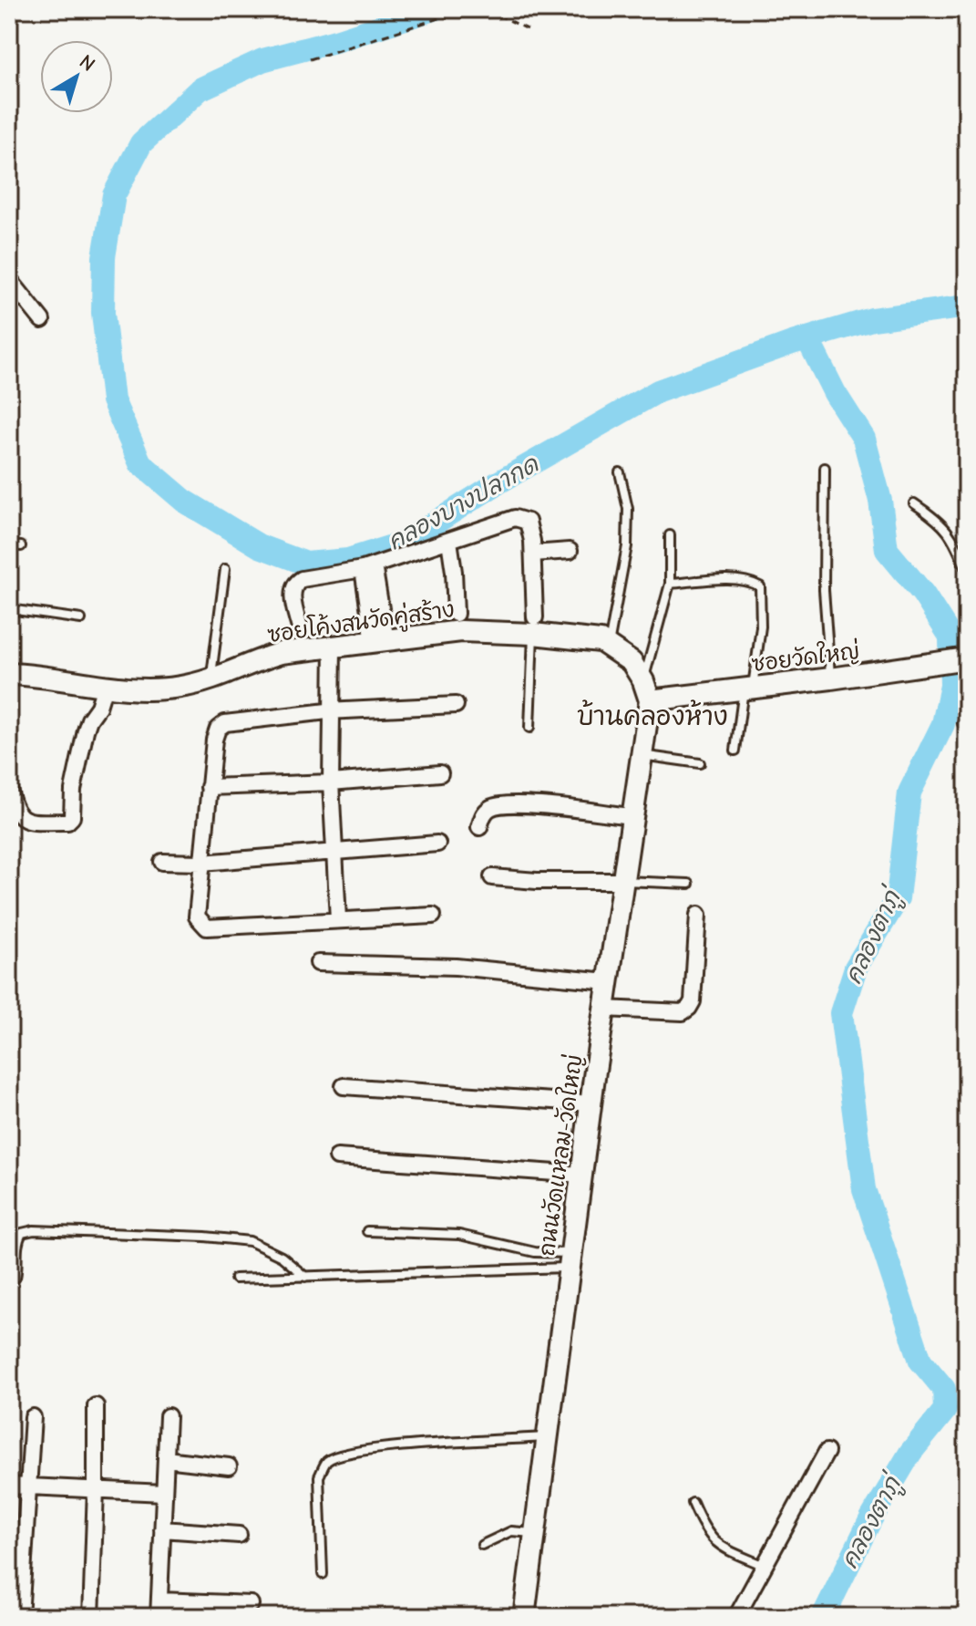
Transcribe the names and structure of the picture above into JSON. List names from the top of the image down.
{
  "streets": {
    "street": ["ซอยโค้งสนวัดคู่สร้าง", "ซอยวัดใหญ่", "ถนนวัดแหลม-วัดใหญ่"]
  },
  "crossings": [
    ["ซอยโค้งสนวัดคู่สร้าง", "ซอยวัดใหญ่"],
    ["ซอยโค้งสนวัดคู่สร้าง", "ถนนวัดแหลม-วัดใหญ่"],
    ["ซอยวัดใหญ่", "ถนนวัดแหลม-วัดใหญ่"]
  ],
  "districts": ["บ้านคลองห้าง"],
  "water": ["คลองบางปลากด", "คลองตาภู่"],
  "north": "top right"
}
